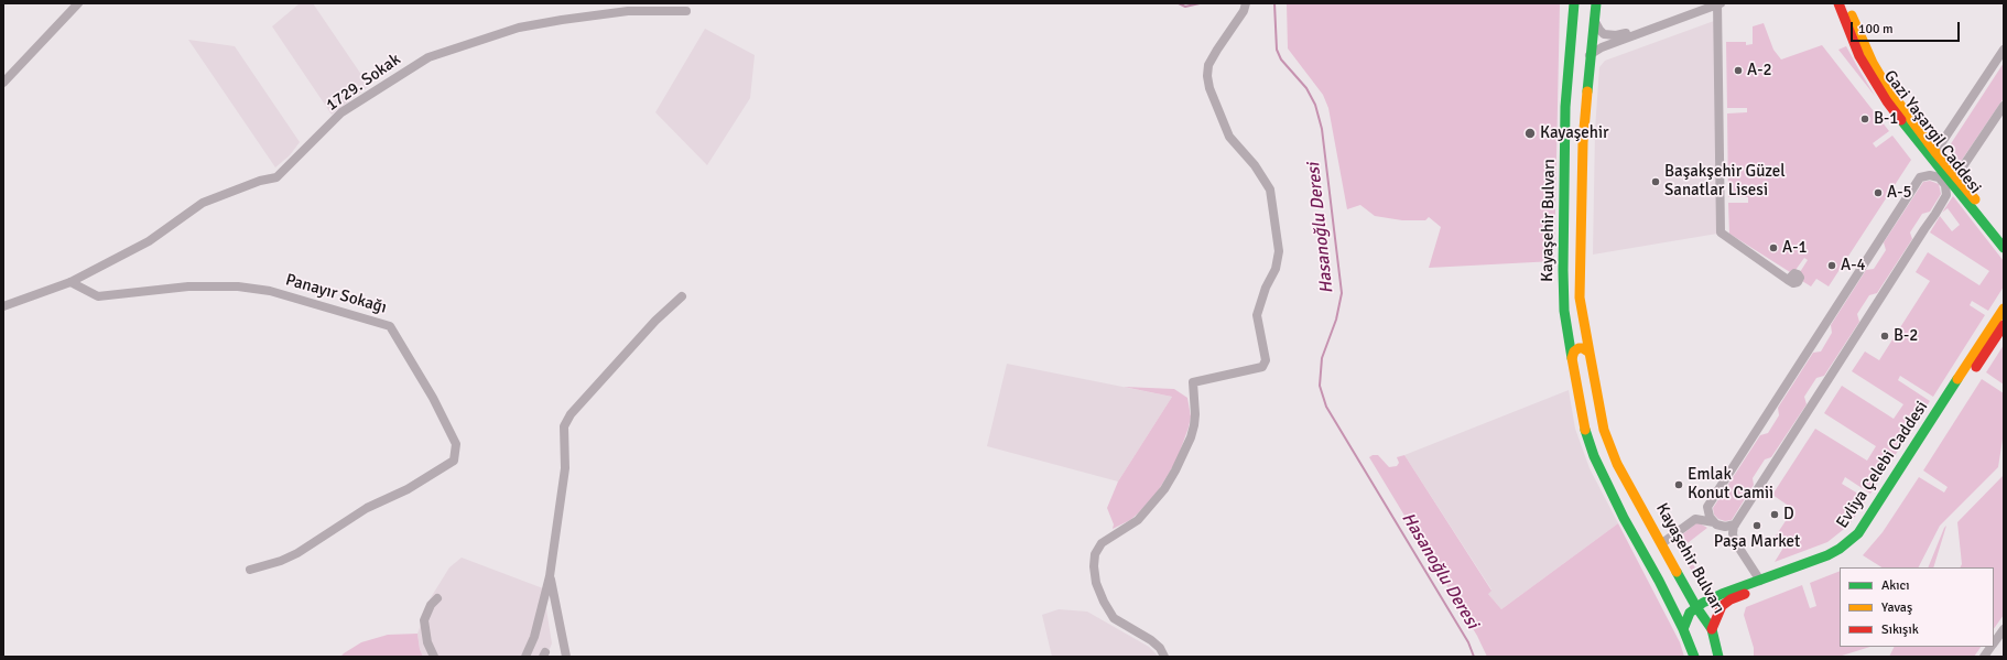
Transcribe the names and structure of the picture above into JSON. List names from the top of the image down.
{
  "streets": {
    "street": [
      "1729. Sokak",
      "Gazi Yaşargil Caddesi",
      "Kayaşehir Bulvarı",
      "Panayır Sokağı",
      "Evliya Çelebi Caddesi"
    ]
  },
  "crossings": [
    ["1729. Sokak", "Panayır Sokağı"],
    ["Kayaşehir Bulvarı", "Evliya Çelebi Caddesi"]
  ],
  "water": ["Hasanoğlu Deresi"],
  "places": [
    "A-2",
    "B-1",
    "Kayaşehir",
    "Başakşehir Güzel Sanatlar Lisesi",
    "A-5",
    "A-1",
    "A-4",
    "B-2",
    "Emlak Konut Camii",
    "D",
    "Paşa Market"
  ],
  "legend": ["Akıcı", "Yavaş", "Sıkışık"],
  "scale_bar": "100 m"
}
